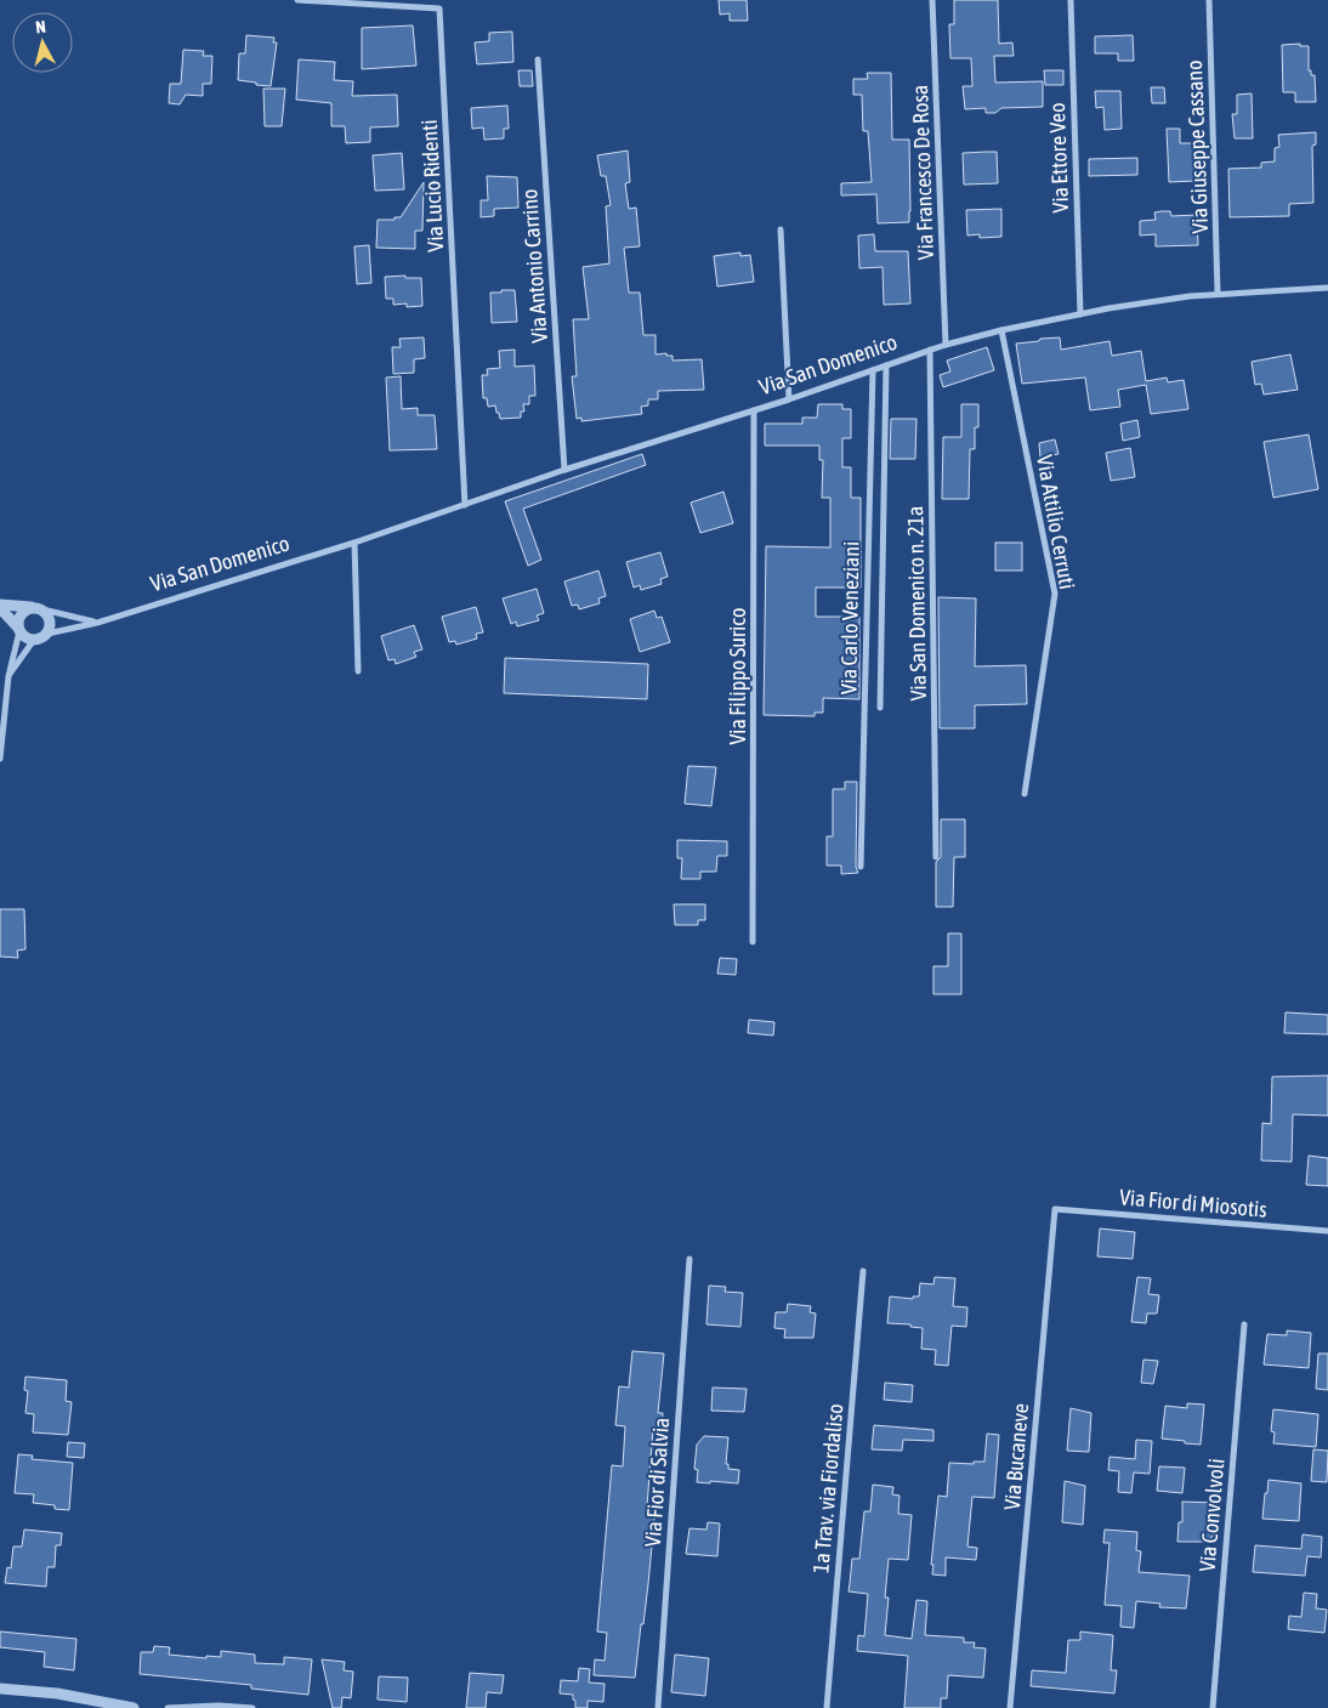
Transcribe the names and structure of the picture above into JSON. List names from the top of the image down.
{
  "streets": {
    "street": [
      "Via Giuseppe Cassano",
      "Via Ettore Veo",
      "Via Francesco De Rosa",
      "Via Lucio Ridenti",
      "Via Antonio Carrino",
      "Via San Domenico",
      "Via Attilio Cerruti",
      "Via San Domenico n. 21a",
      "Via Carlo Veneziani",
      "Via Filippo Surico",
      "Via Fior di Miosotis",
      "Via Bucaneve",
      "Via Fior di Salvia",
      "1a Trav. via Fiordaliso",
      "Via Convolvoli"
    ]
  },
  "crossings": [
    ["Via Giuseppe Cassano", "Via San Domenico"],
    ["Via Ettore Veo", "Via San Domenico"],
    ["Via Francesco De Rosa", "Via San Domenico"],
    ["Via Lucio Ridenti", "Via San Domenico"],
    ["Via Antonio Carrino", "Via San Domenico"],
    ["Via San Domenico", "Via Attilio Cerruti"],
    ["Via San Domenico", "Via San Domenico n. 21a"],
    ["Via San Domenico", "Via Carlo Veneziani"],
    ["Via San Domenico", "Via Filippo Surico"],
    ["Via Fior di Miosotis", "Via Bucaneve"]
  ],
  "north": "top"
}
